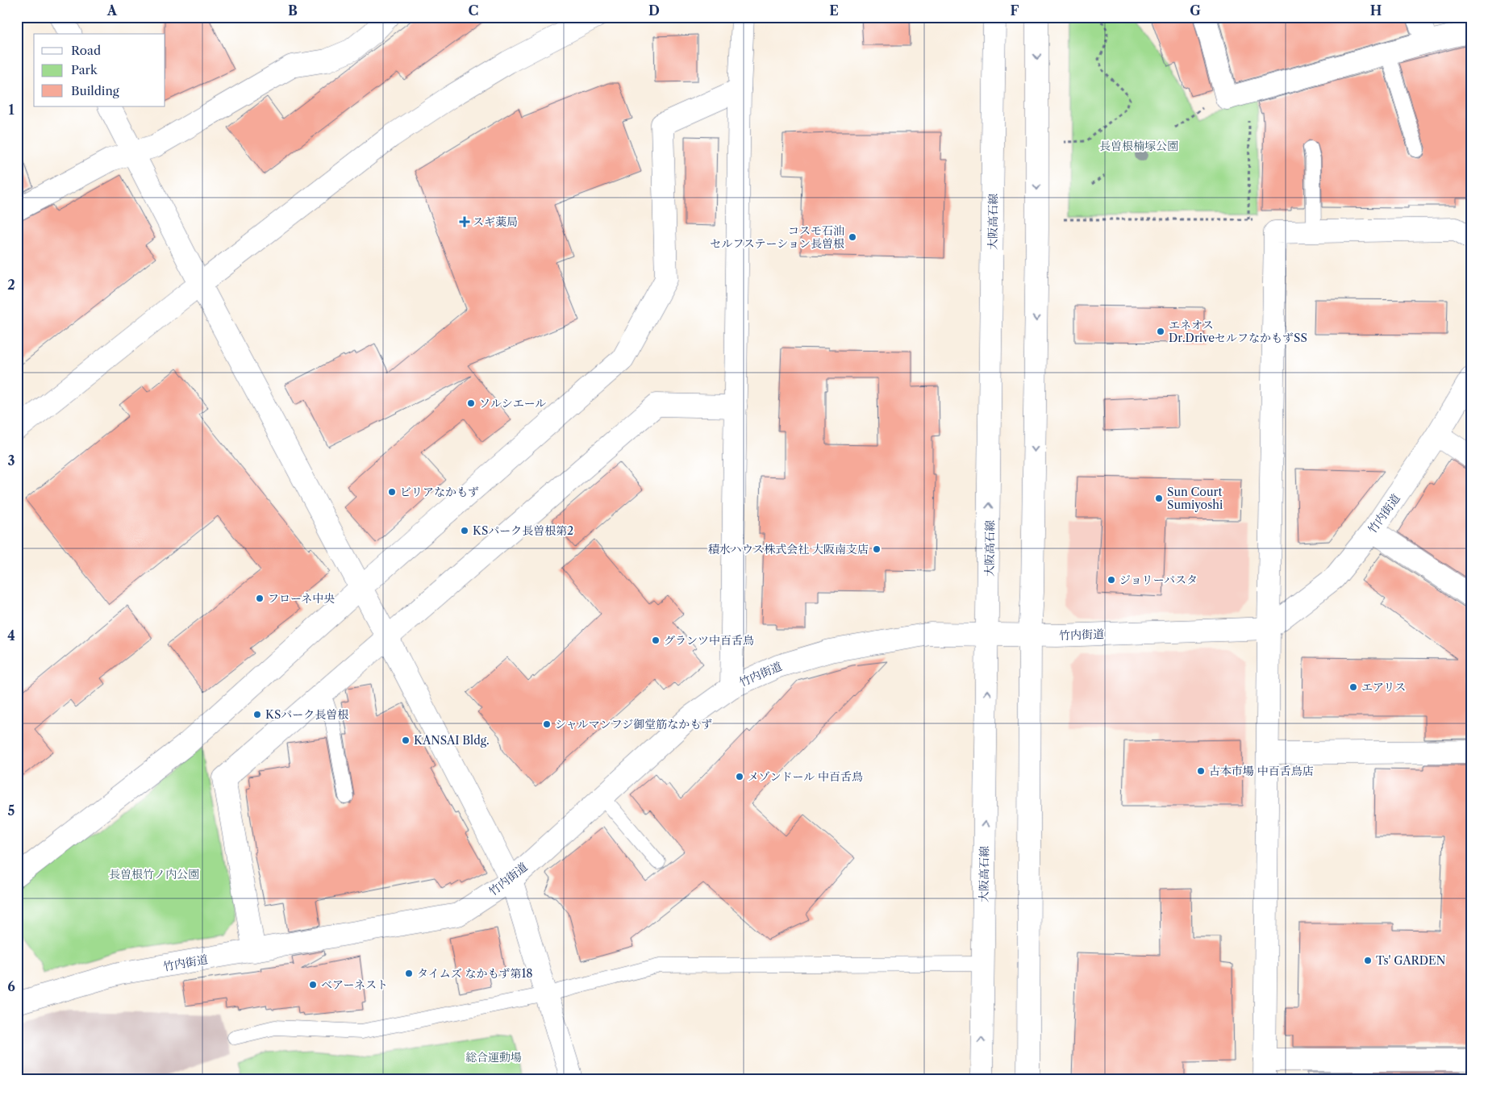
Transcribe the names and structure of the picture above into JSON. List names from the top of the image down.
{
  "streets": {
    "street": ["大阪高石線", "竹内街道"]
  },
  "crossings": [
    ["大阪高石線", "竹内街道"]
  ],
  "parks": ["長曽根楠塚公園", "長曽根竹ノ内公園", "総合運動場"],
  "places": {
    "health": ["スギ薬局"],
    "other": [
      "コスモ石油 セルフステーション長曽根",
      "エネオス Dr.DriveセルフなかもずSS",
      "ソルシエール",
      "ビリアなかもず",
      "Sun Court Sumiyoshi",
      "KSパーク長曽根第2",
      "積水ハウス株式会社 大阪南支店",
      "ジョリーパスタ",
      "フローネ中央",
      "グランツ中百舌鳥",
      "エアリス",
      "KSパーク長曽根",
      "シャルマンフジ御堂筋なかもず",
      "KANSAI Bldg.",
      "古本市場 中百舌鳥店",
      "メゾンドール 中百舌鳥",
      "Ts' GARDEN",
      "タイムズ なかもず第18",
      "ベアーネスト"
    ]
  },
  "legend": ["Road", "Park", "Building"],
  "grid": {
    "columns": [
      "A",
      "B",
      "C",
      "D",
      "E",
      "F",
      "G",
      "H"
    ],
    "rows": [
      "1",
      "2",
      "3",
      "4",
      "5",
      "6"
    ]
  }
}
